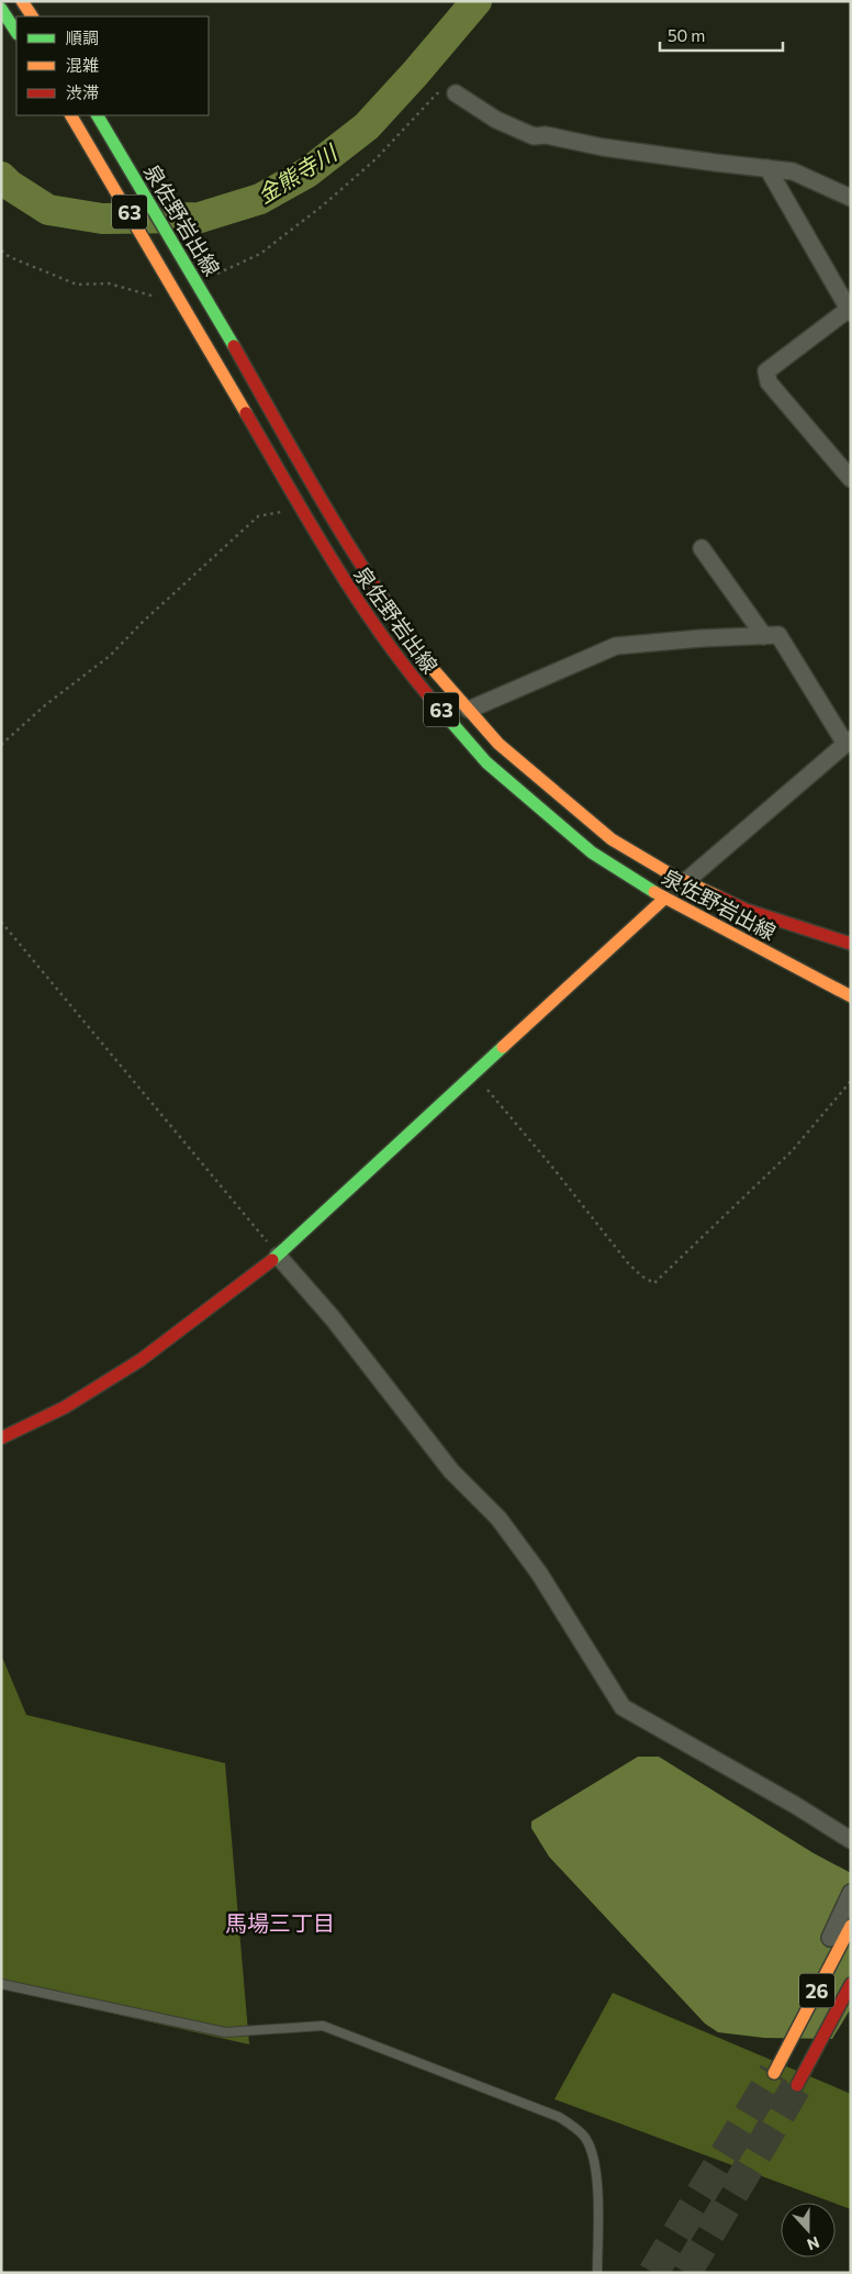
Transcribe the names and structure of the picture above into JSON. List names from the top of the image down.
{
  "streets": {
    "main road": ["63", "泉佐野岩出線", "26"]
  },
  "districts": ["馬場三丁目"],
  "water": ["金熊寺川"],
  "legend": ["順調", "混雑", "渋滞"],
  "scale_bar": "50 m",
  "north": "bottom"
}
